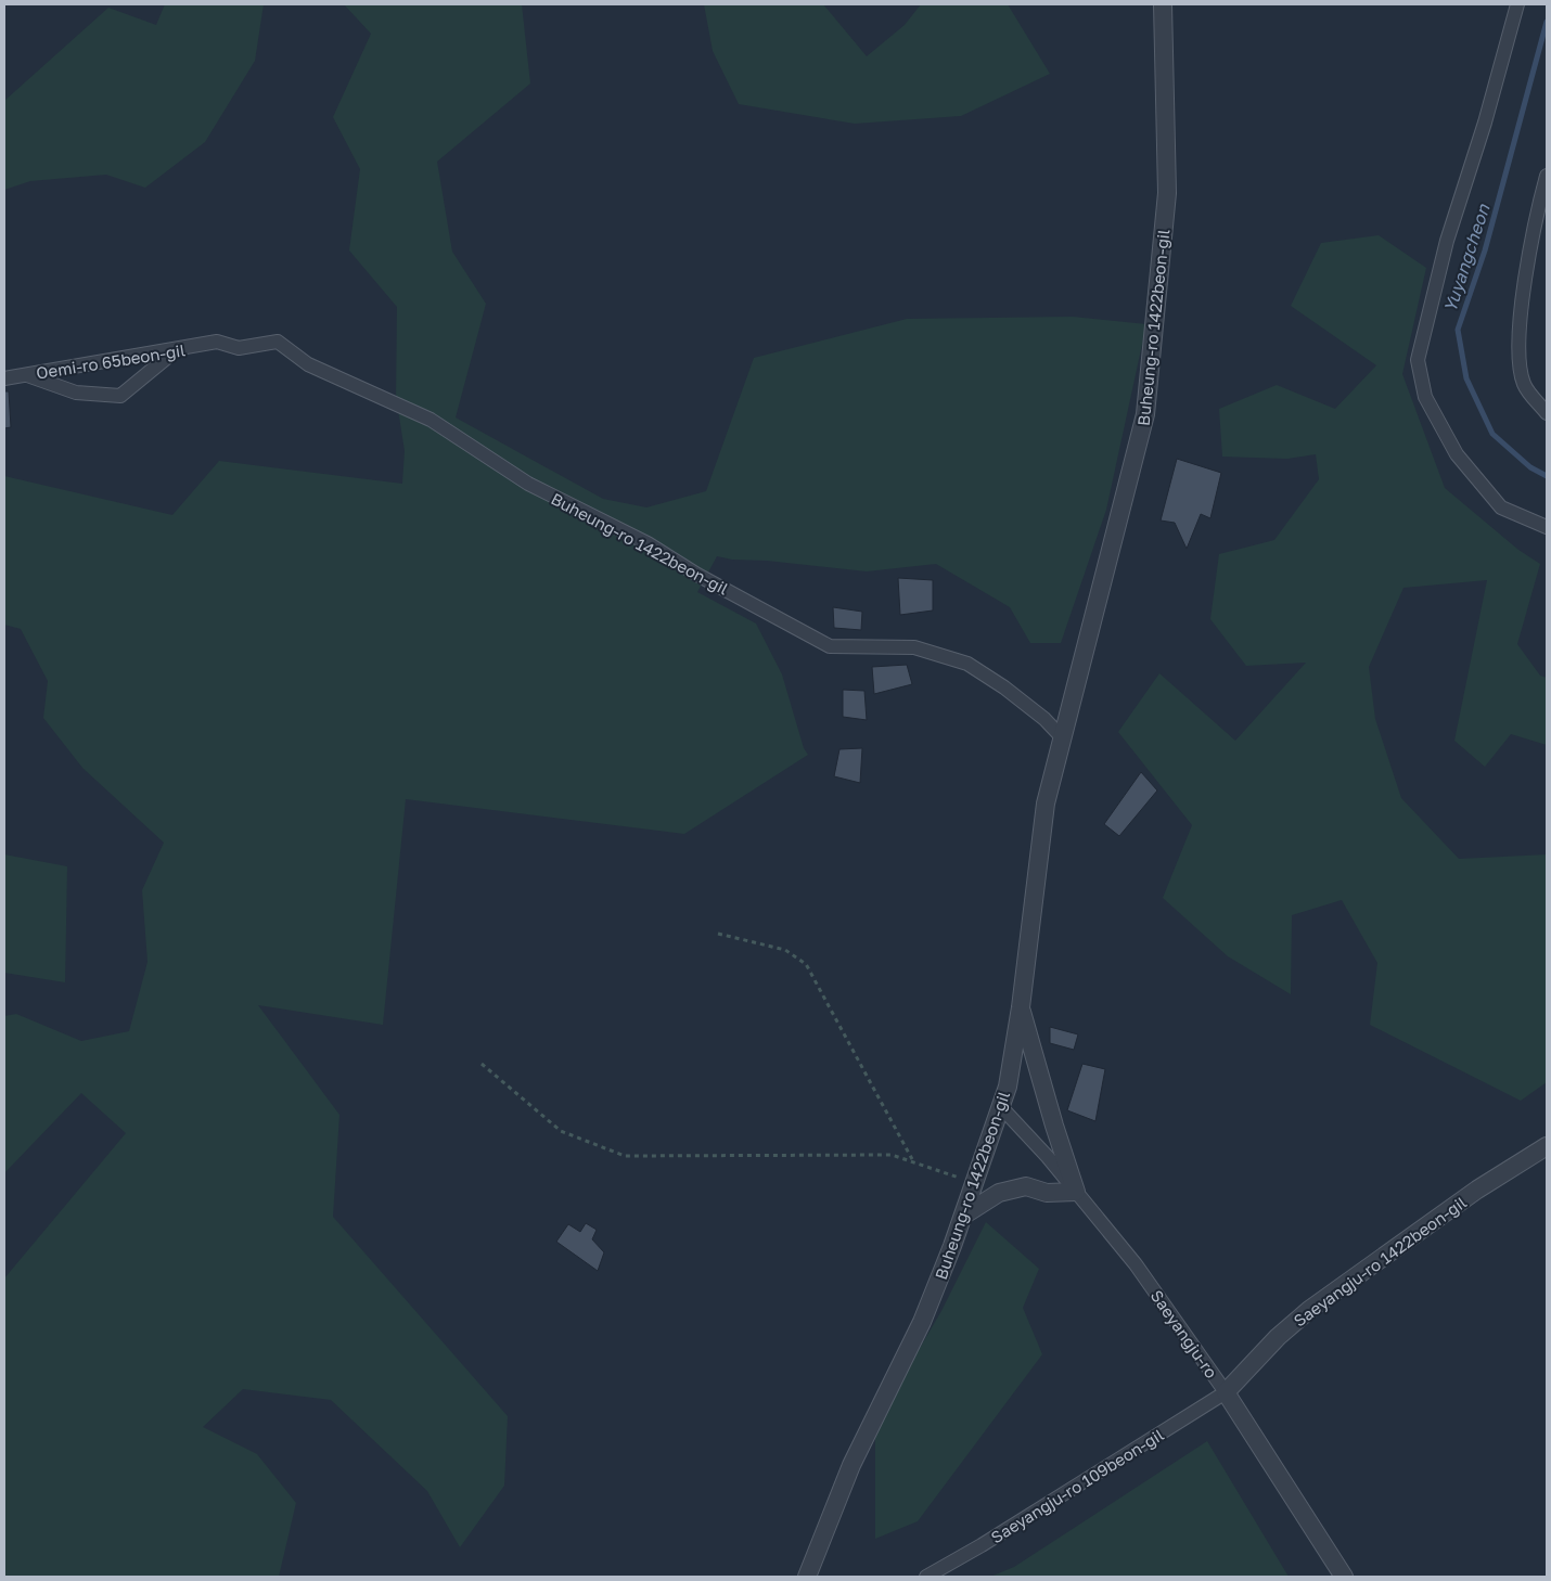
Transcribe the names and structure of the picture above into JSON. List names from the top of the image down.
{
  "streets": {
    "street": [
      "Buheung-ro 1422beon-gil",
      "Oemi-ro 65beon-gil",
      "Saeyangju-ro 1422beon-gil",
      "Saeyangju-ro",
      "Saeyangju-ro 109beon-gil"
    ]
  },
  "crossings": [
    ["Buheung-ro 1422beon-gil", "Oemi-ro 65beon-gil"],
    ["Buheung-ro 1422beon-gil", "Saeyangju-ro"],
    ["Saeyangju-ro 1422beon-gil", "Saeyangju-ro"],
    ["Saeyangju-ro 1422beon-gil", "Saeyangju-ro 109beon-gil"],
    ["Saeyangju-ro", "Saeyangju-ro 109beon-gil"]
  ],
  "water": ["Yuyangcheon"]
}
